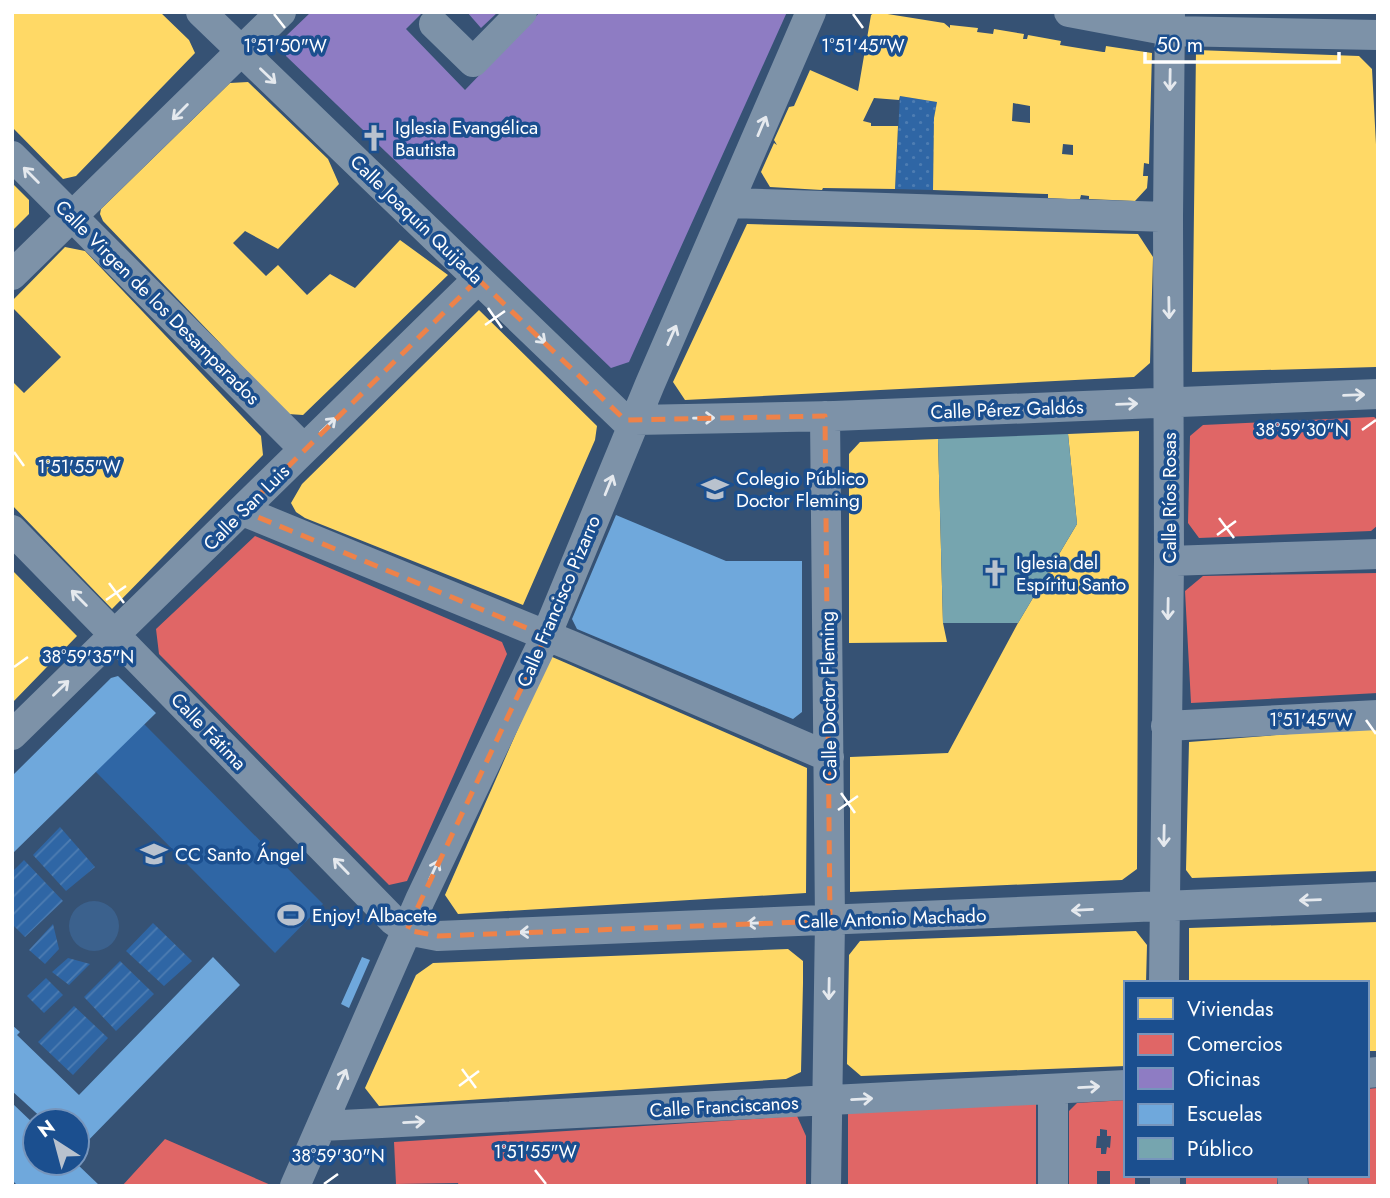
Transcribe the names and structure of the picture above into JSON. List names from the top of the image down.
{
  "streets": {
    "street": [
      "Calle Joaquín Quijada",
      "Calle Virgen de los Desamparados",
      "Calle Pérez Galdós",
      "Calle Ríos Rosas",
      "Calle San Luis",
      "Calle Francisco Pizarro",
      "Calle Doctor Fleming",
      "Calle Fátima",
      "Calle Antonio Machado",
      "Calle Franciscanos"
    ]
  },
  "crossings": [
    ["Calle Joaquín Quijada", "Calle Pérez Galdós"],
    ["Calle Joaquín Quijada", "Calle San Luis"],
    ["Calle Joaquín Quijada", "Calle Francisco Pizarro"],
    ["Calle Virgen de los Desamparados", "Calle San Luis"],
    ["Calle Pérez Galdós", "Calle Ríos Rosas"],
    ["Calle Pérez Galdós", "Calle Francisco Pizarro"],
    ["Calle Pérez Galdós", "Calle Doctor Fleming"],
    ["Calle Ríos Rosas", "Calle Antonio Machado"],
    ["Calle San Luis", "Calle Fátima"],
    ["Calle Francisco Pizarro", "Calle Fátima"],
    ["Calle Francisco Pizarro", "Calle Antonio Machado"],
    ["Calle Francisco Pizarro", "Calle Franciscanos"],
    ["Calle Doctor Fleming", "Calle Antonio Machado"],
    ["Calle Doctor Fleming", "Calle Franciscanos"],
    ["Calle Fátima", "Calle Antonio Machado"]
  ],
  "one_way": [
    "Calle Joaquín Quijada",
    "Calle Ríos Rosas",
    "Calle San Luis",
    "Calle Francisco Pizarro",
    "Calle Franciscanos"
  ],
  "places": {
    "church": ["Iglesia Evangélica Bautista", "Iglesia del Espíritu Santo"],
    "school or university": ["Colegio Público Doctor Fleming", "CC Santo Ángel"],
    "sports": ["Enjoy! Albacete"]
  },
  "legend": [
    "Viviendas",
    "Comercios",
    "Oficinas",
    "Escuelas",
    "Público"
  ],
  "scale_bar": "50 m",
  "north": "top left",
  "coordinates": [
    "1°51'50\"W",
    "1°51'45\"W",
    "38°59'30\"N",
    "1°51'55\"W",
    "38°59'35\"N"
  ]
}
